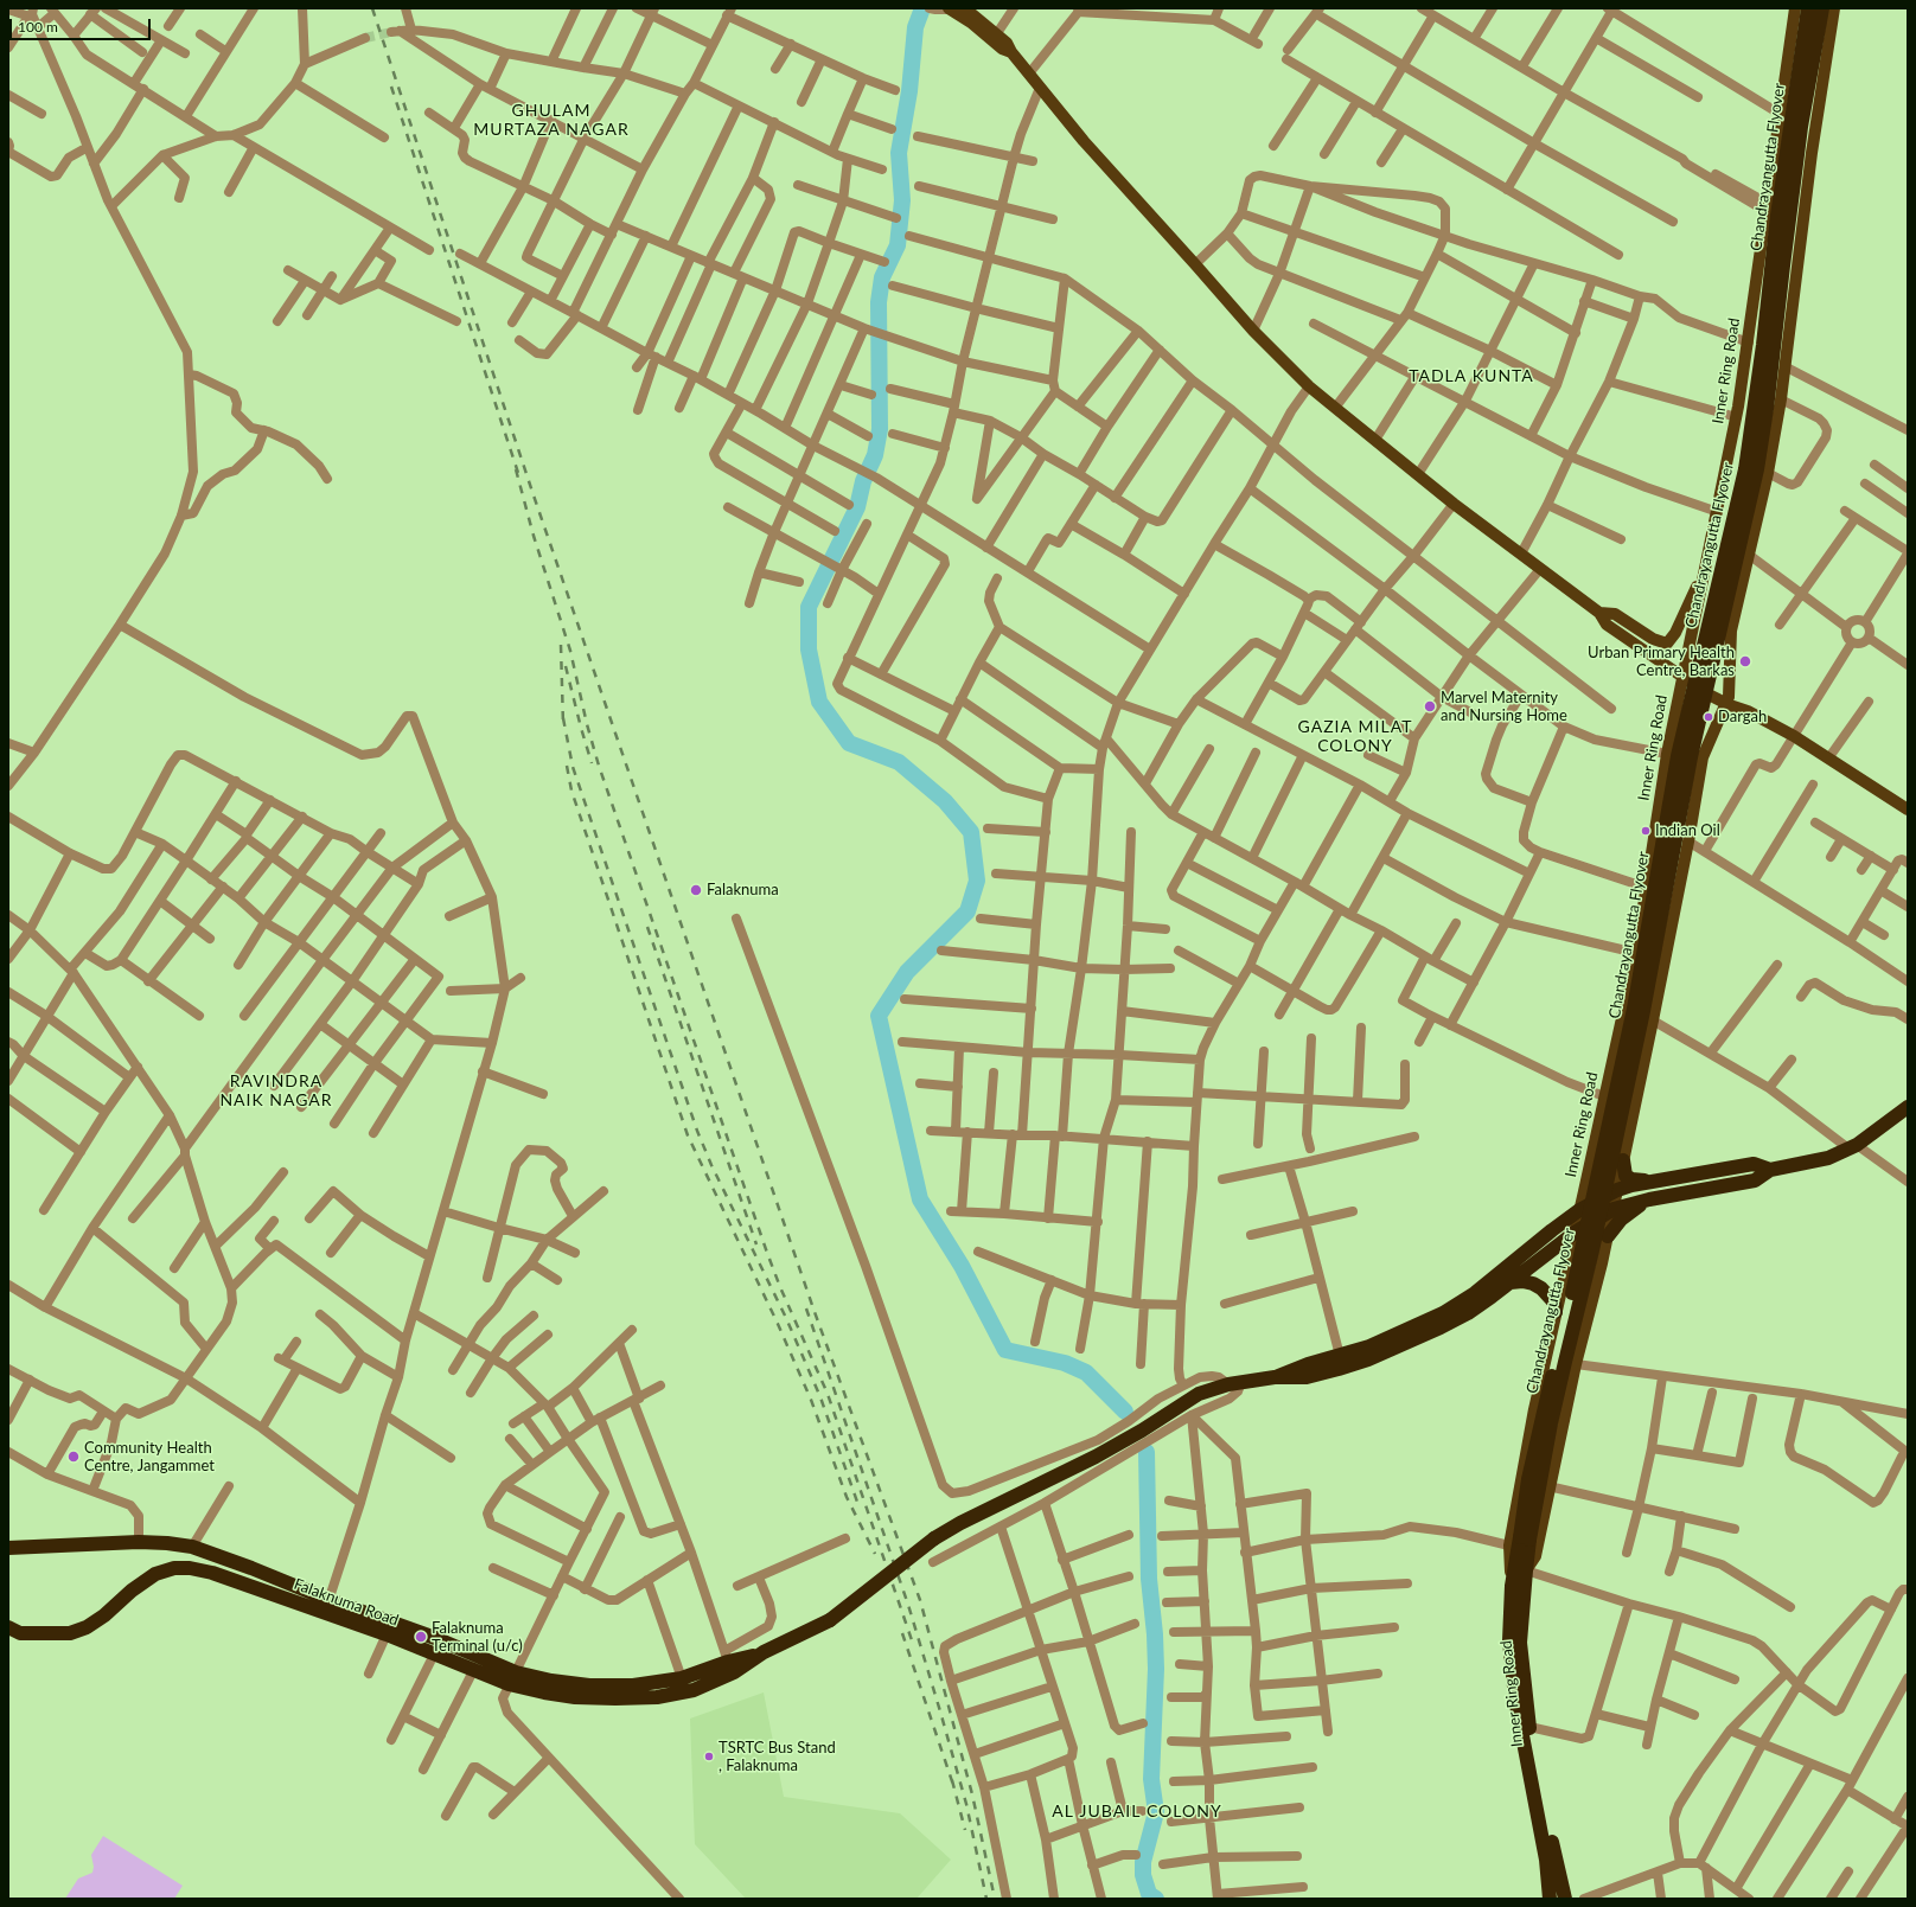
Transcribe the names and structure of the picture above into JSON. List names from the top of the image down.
{
  "streets": {
    "highway": ["Chandrayangutta Flyover", "Inner Ring Road", "Falaknuma Road"]
  },
  "crossings": [
    ["Chandrayangutta Flyover", "Inner Ring Road"]
  ],
  "districts": [
    "GHULAM MURTAZA NAGAR",
    "TADLA KUNTA",
    "GAZIA MILAT COLONY",
    "RAVINDRA NAIK NAGAR",
    "AL JUBAIL COLONY"
  ],
  "places": [
    "Urban Primary Health Centre, Barkas",
    "Marvel Maternity and Nursing Home",
    "Dargah",
    "Indian Oil",
    "Falaknuma",
    "Community Health Centre, Jangammet",
    "Falaknuma Terminal (u/c)",
    "TSRTC Bus Stand , Falaknuma"
  ],
  "scale_bar": "100 m"
}
